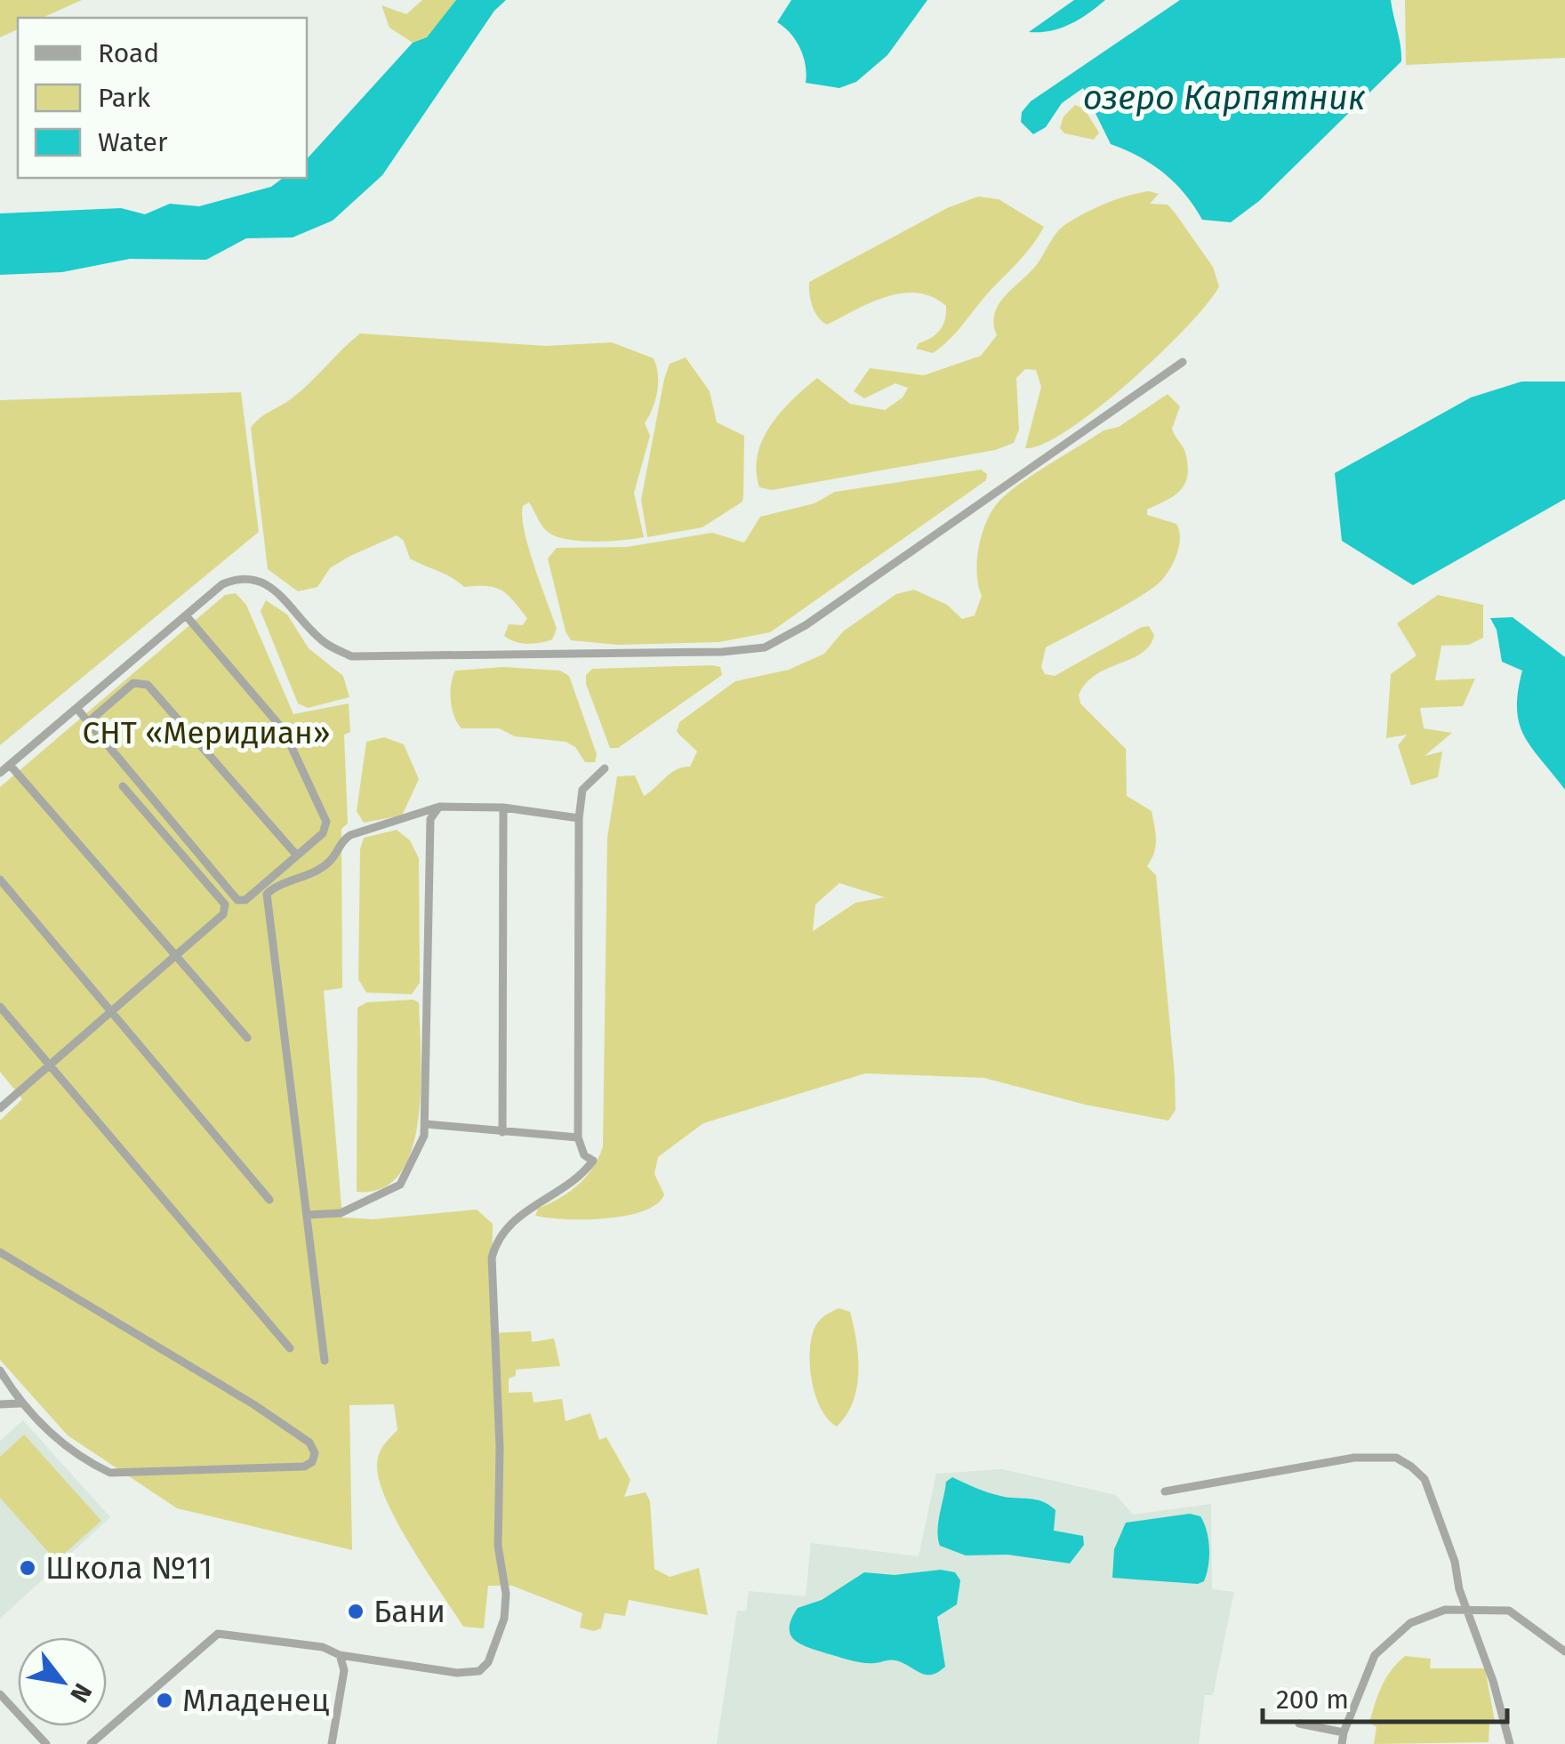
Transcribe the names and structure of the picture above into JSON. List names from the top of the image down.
{
  "water": ["озеро Карпятник"],
  "parks": ["СНТ «Меридиан»"],
  "places": ["Школа №11", "Бани", "Младенец"],
  "legend": ["Road", "Park", "Water"],
  "scale_bar": "200 m",
  "north": "bottom right"
}
